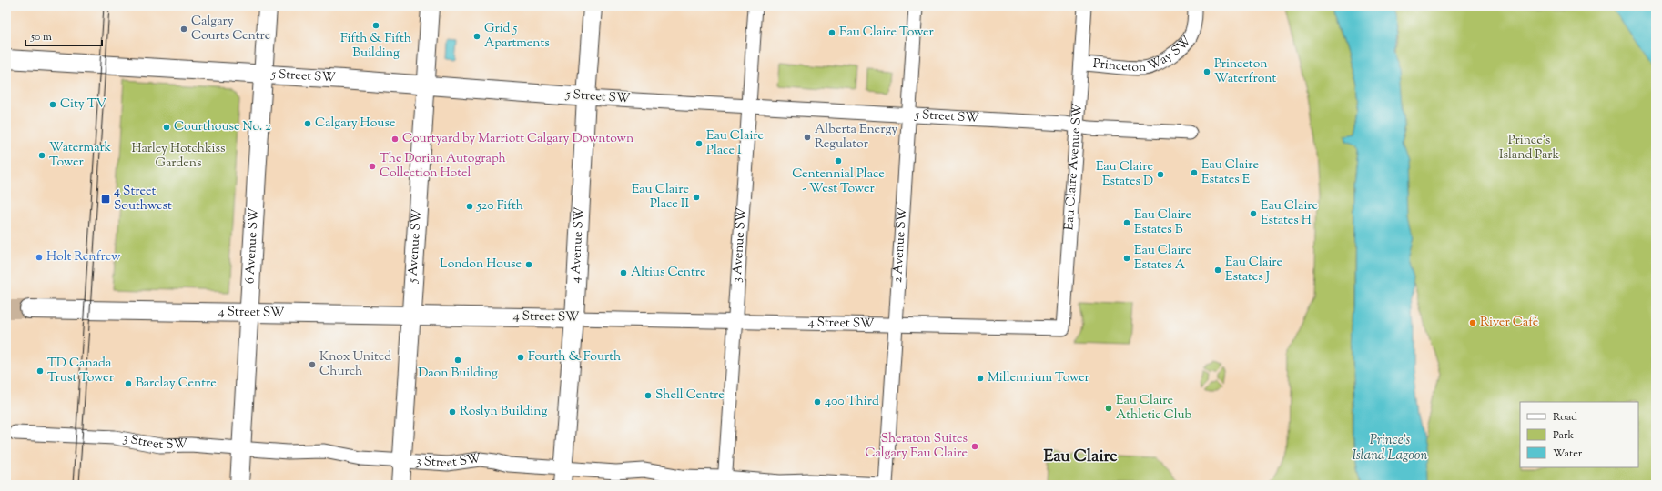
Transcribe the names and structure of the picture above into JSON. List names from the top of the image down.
{
  "streets": {
    "main road": [
      "5 Street SW",
      "6 Avenue SW",
      "5 Avenue SW",
      "4 Avenue SW",
      "4 Street SW"
    ],
    "street": [
      "Princeton Way SW",
      "Eau Claire Avenue SW",
      "3 Avenue SW",
      "2 Avenue SW",
      "3 Street SW"
    ]
  },
  "crossings": [
    ["Princeton Way SW", "Eau Claire Avenue SW"],
    ["5 Street SW", "Eau Claire Avenue SW"],
    ["5 Street SW", "6 Avenue SW"],
    ["5 Street SW", "5 Avenue SW"],
    ["5 Street SW", "4 Avenue SW"],
    ["5 Street SW", "3 Avenue SW"],
    ["5 Street SW", "2 Avenue SW"],
    ["Eau Claire Avenue SW", "4 Street SW"],
    ["6 Avenue SW", "4 Street SW"],
    ["6 Avenue SW", "3 Street SW"],
    ["5 Avenue SW", "4 Street SW"],
    ["5 Avenue SW", "3 Street SW"],
    ["4 Avenue SW", "4 Street SW"],
    ["4 Avenue SW", "3 Street SW"],
    ["3 Avenue SW", "4 Street SW"],
    ["3 Avenue SW", "3 Street SW"],
    ["2 Avenue SW", "4 Street SW"]
  ],
  "districts": ["Eau Claire"],
  "water": ["Prince's Island Lagoon"],
  "parks": ["Prince's Island Park", "Harley Hotchkiss Gardens"],
  "places": {
    "other": [
      "Fifth & Fifth Building",
      "Calgary Courts Centre",
      "Eau Claire Tower",
      "Grid 5 Apartments",
      "Princeton Waterfront",
      "City TV",
      "Calgary House",
      "Courthouse No. 2",
      "Alberta Energy Regulator",
      "Courtyard by Marriott Calgary Downtown",
      "Eau Claire Place I",
      "Watermark Tower",
      "Centennial Place - West Tower",
      "The Dorian Autograph Collection Hotel",
      "Eau Claire Estates E",
      "Eau Claire Estates D",
      "Eau Claire Place II",
      "520 Fifth",
      "Eau Claire Estates H",
      "Eau Claire Estates B",
      "Holt Renfrew",
      "Eau Claire Estates A",
      "London House",
      "Eau Claire Estates J",
      "Altius Centre",
      "River Café",
      "Fourth & Fourth",
      "Daon Building",
      "Knox United Church",
      "TD Canada Trust Tower",
      "Millennium Tower",
      "Barclay Centre",
      "Shell Centre",
      "400 Third",
      "Eau Claire Athletic Club",
      "Roslyn Building",
      "Sheraton Suites Calgary Eau Claire"
    ],
    "transit": ["4 Street Southwest"]
  },
  "legend": ["Road", "Park", "Water"],
  "scale_bar": "50 m"
}
